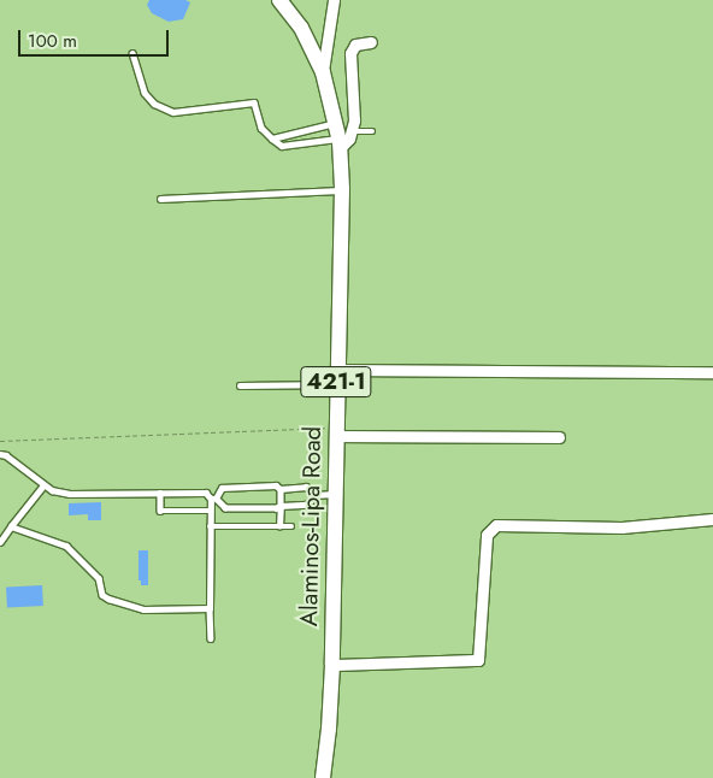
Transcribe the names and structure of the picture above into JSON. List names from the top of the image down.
{
  "streets": {
    "main road": ["421-1", "Alaminos-Lipa Road"]
  },
  "scale_bar": "100 m"
}
